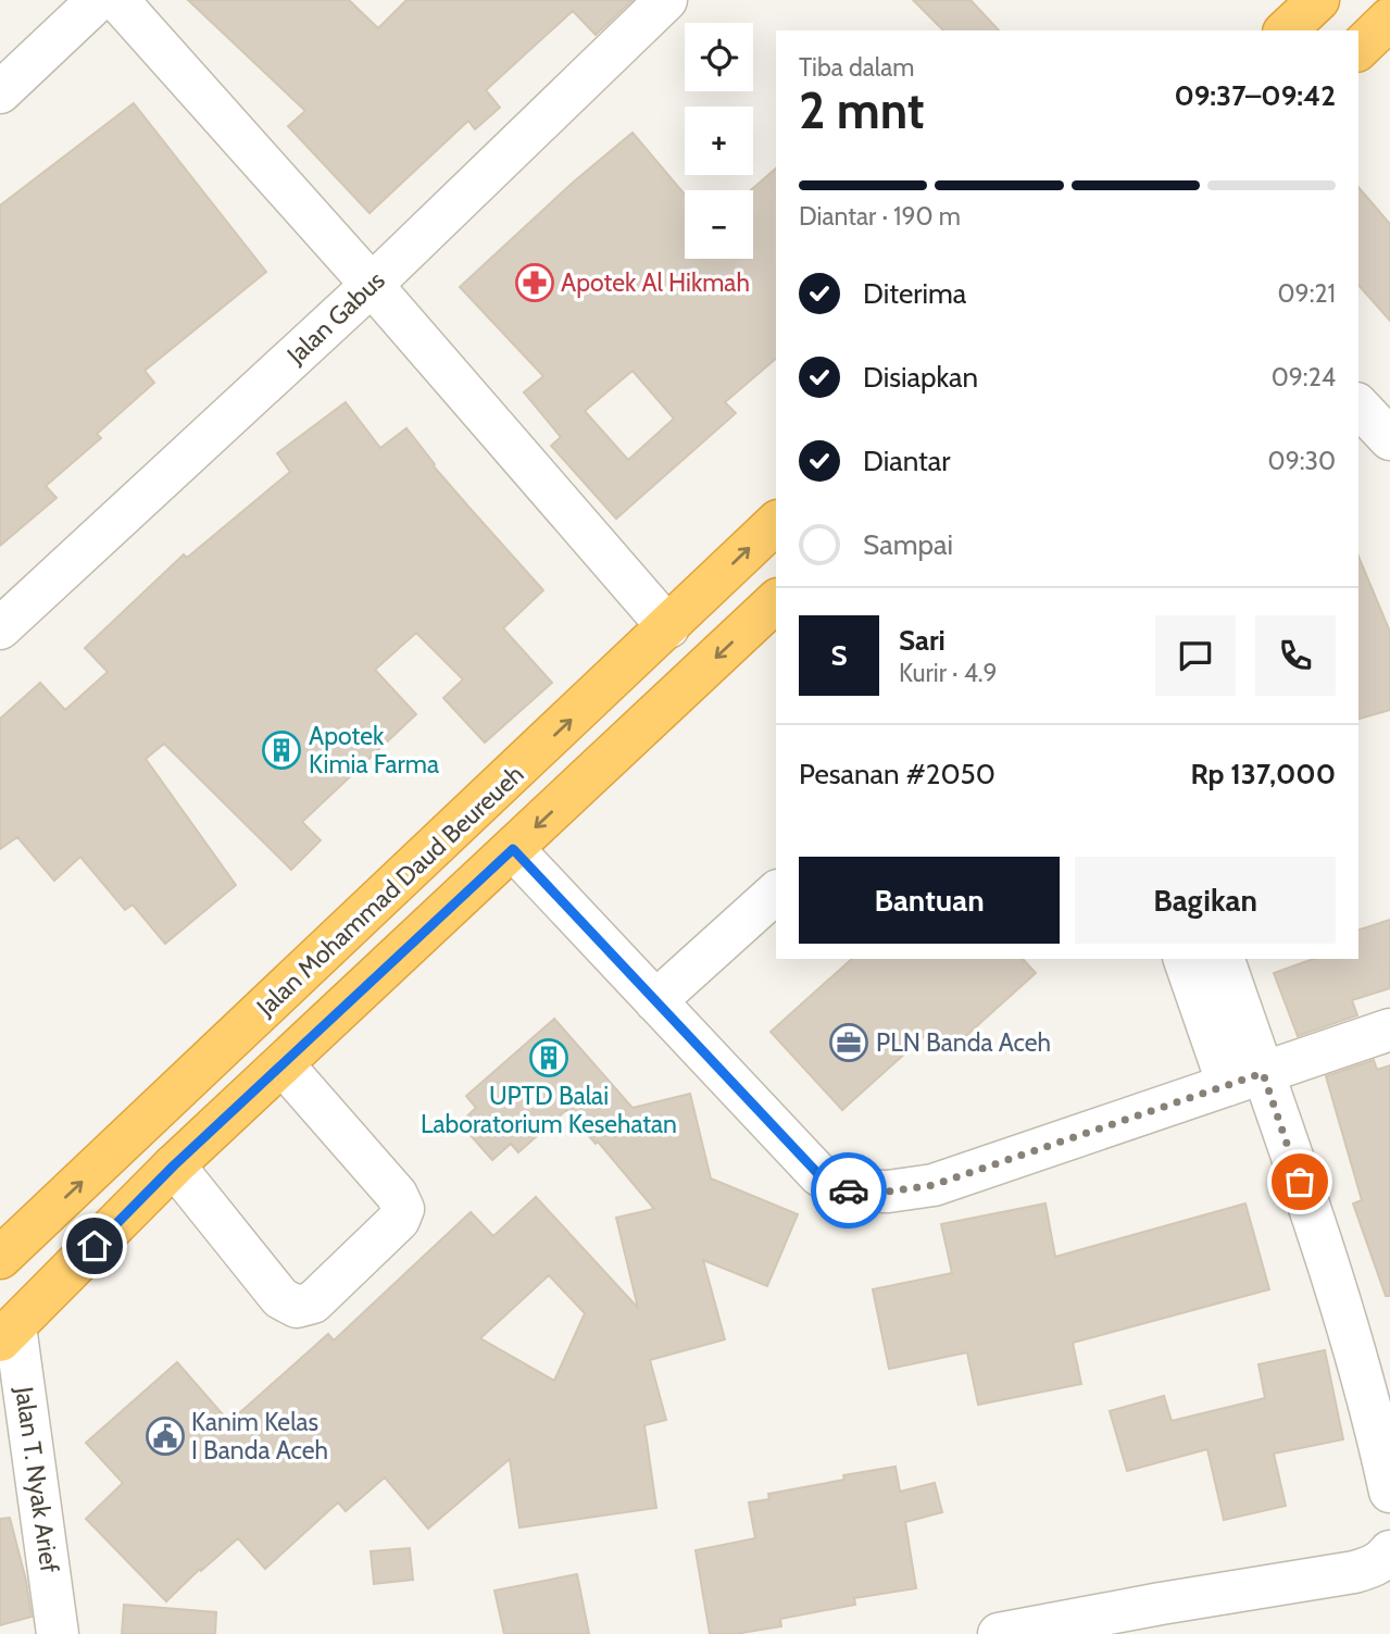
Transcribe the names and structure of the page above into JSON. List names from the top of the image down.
{
  "streets": {
    "highway": ["Jalan Mohammad Daud Beureueh"],
    "street": ["Jalan Gabus", "Jalan T. Nyak Arief"]
  },
  "places": {
    "pharmacy": ["Apotek Al Hikmah"],
    "building": ["Apotek Kimia Farma", "UPTD Balai Laboratorium Kesehatan"],
    "office": ["PLN Banda Aceh"],
    "public building": ["Kanim Kelas I Banda Aceh"]
  },
  "page": {
    "map_buttons": ["+", "−"],
    "heading": ["2 mnt", "Tiba dalam", "09:37–09:42"],
    "panel": [
      "Sari",
      "Kurir · 4.9",
      "Pesanan #2050",
      "Rp 137,000"
    ],
    "bar": "Diantar · 190 m",
    "list": [
      ["Diterima", "09:21"],
      ["Disiapkan", "09:24"],
      ["Diantar", "09:30"],
      "Sampai"
    ],
    "round": "S",
    "buttons": ["Bantuan", "Bagikan"]
  }
}
